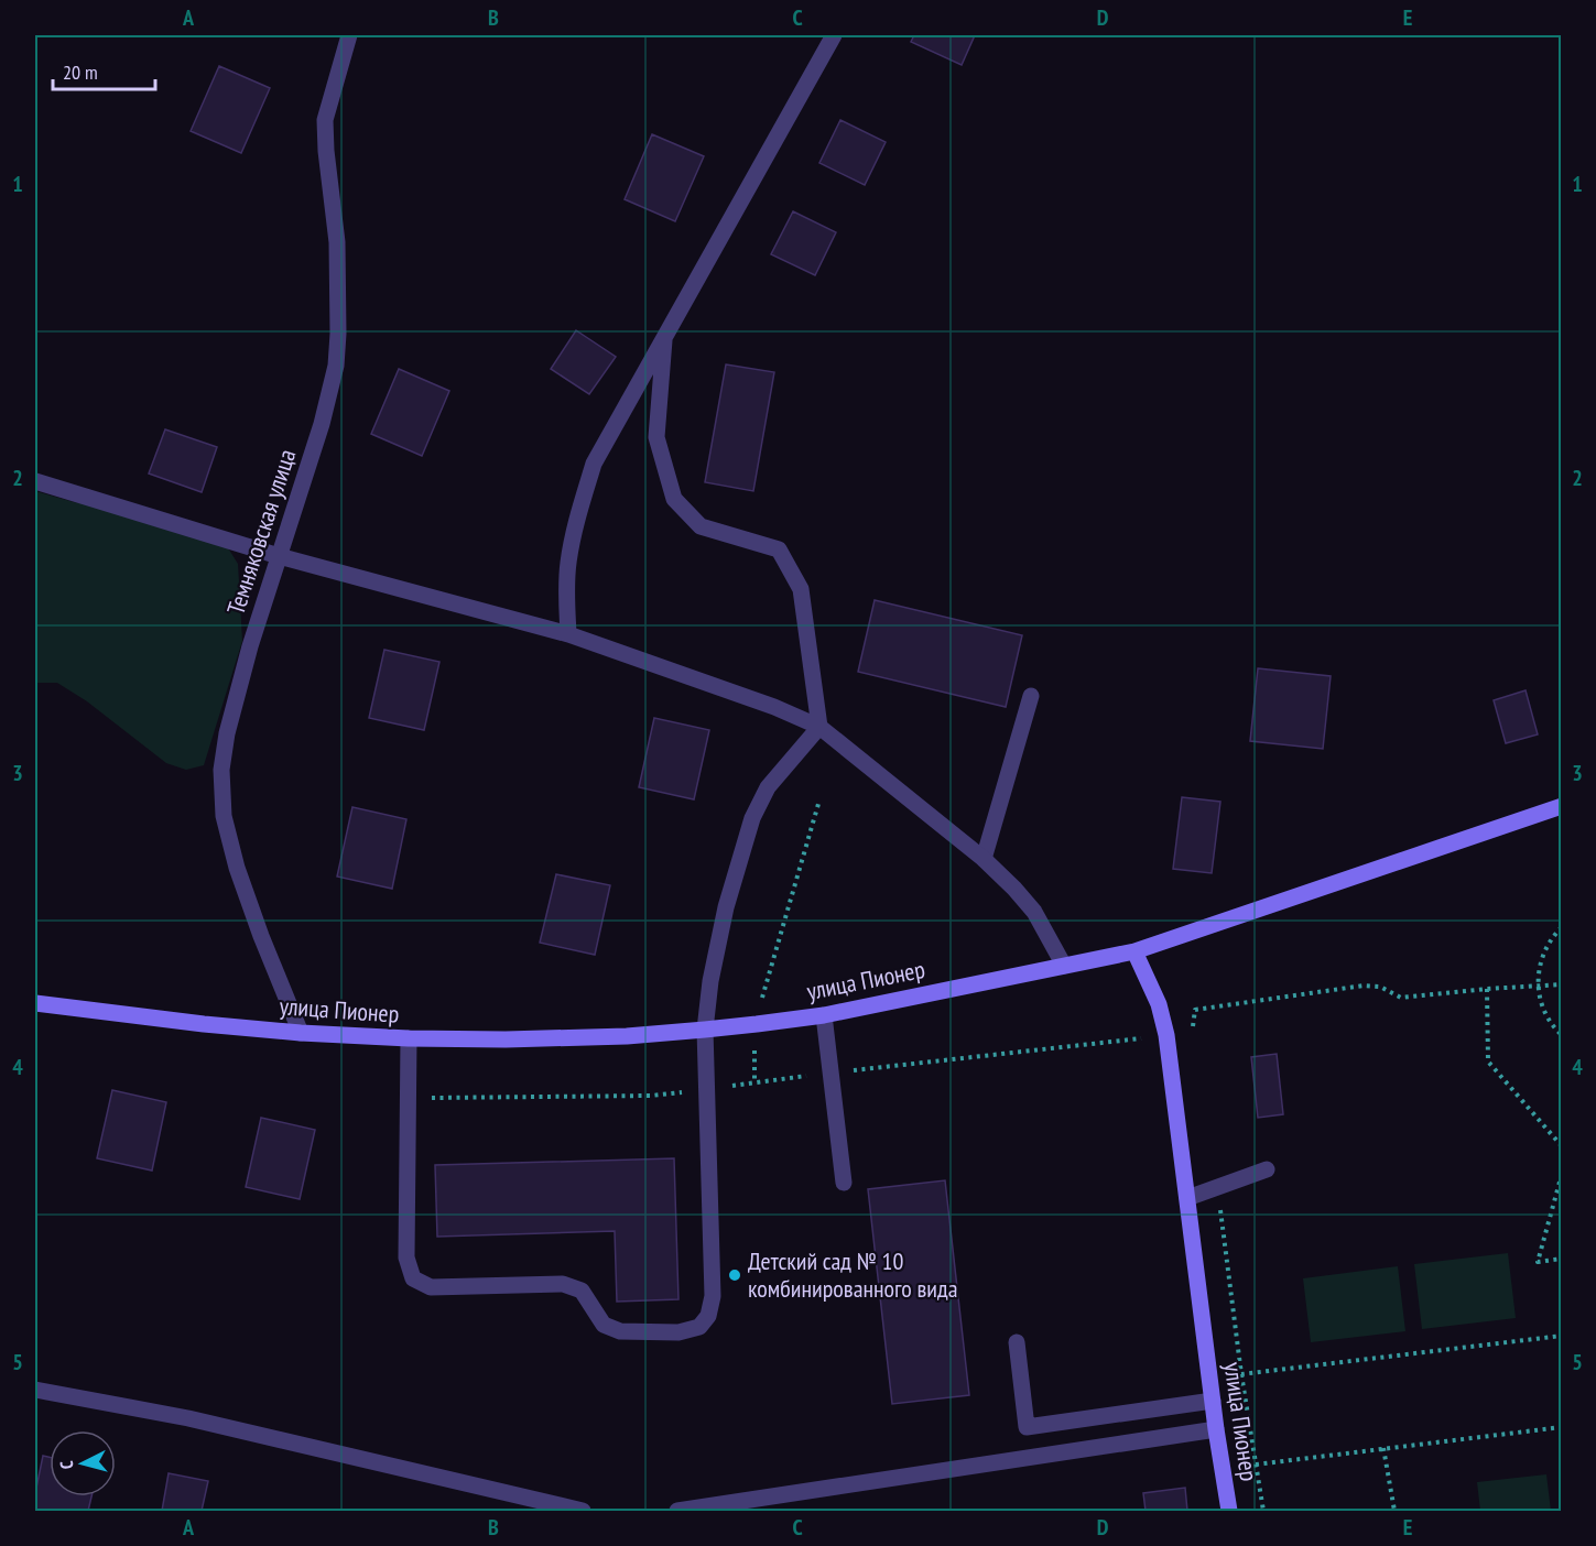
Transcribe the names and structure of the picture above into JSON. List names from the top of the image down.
{
  "streets": {
    "street": ["Темняковская улица", "улица Пионер"]
  },
  "crossings": [
    ["Темняковская улица", "улица Пионер"]
  ],
  "places": ["Детский сад № 10 комбинированного вида"],
  "scale_bar": "20 m",
  "north": "left",
  "grid": {
    "columns": [
      "A",
      "B",
      "C",
      "D",
      "E"
    ],
    "rows": [
      "1",
      "2",
      "3",
      "4",
      "5"
    ]
  }
}
